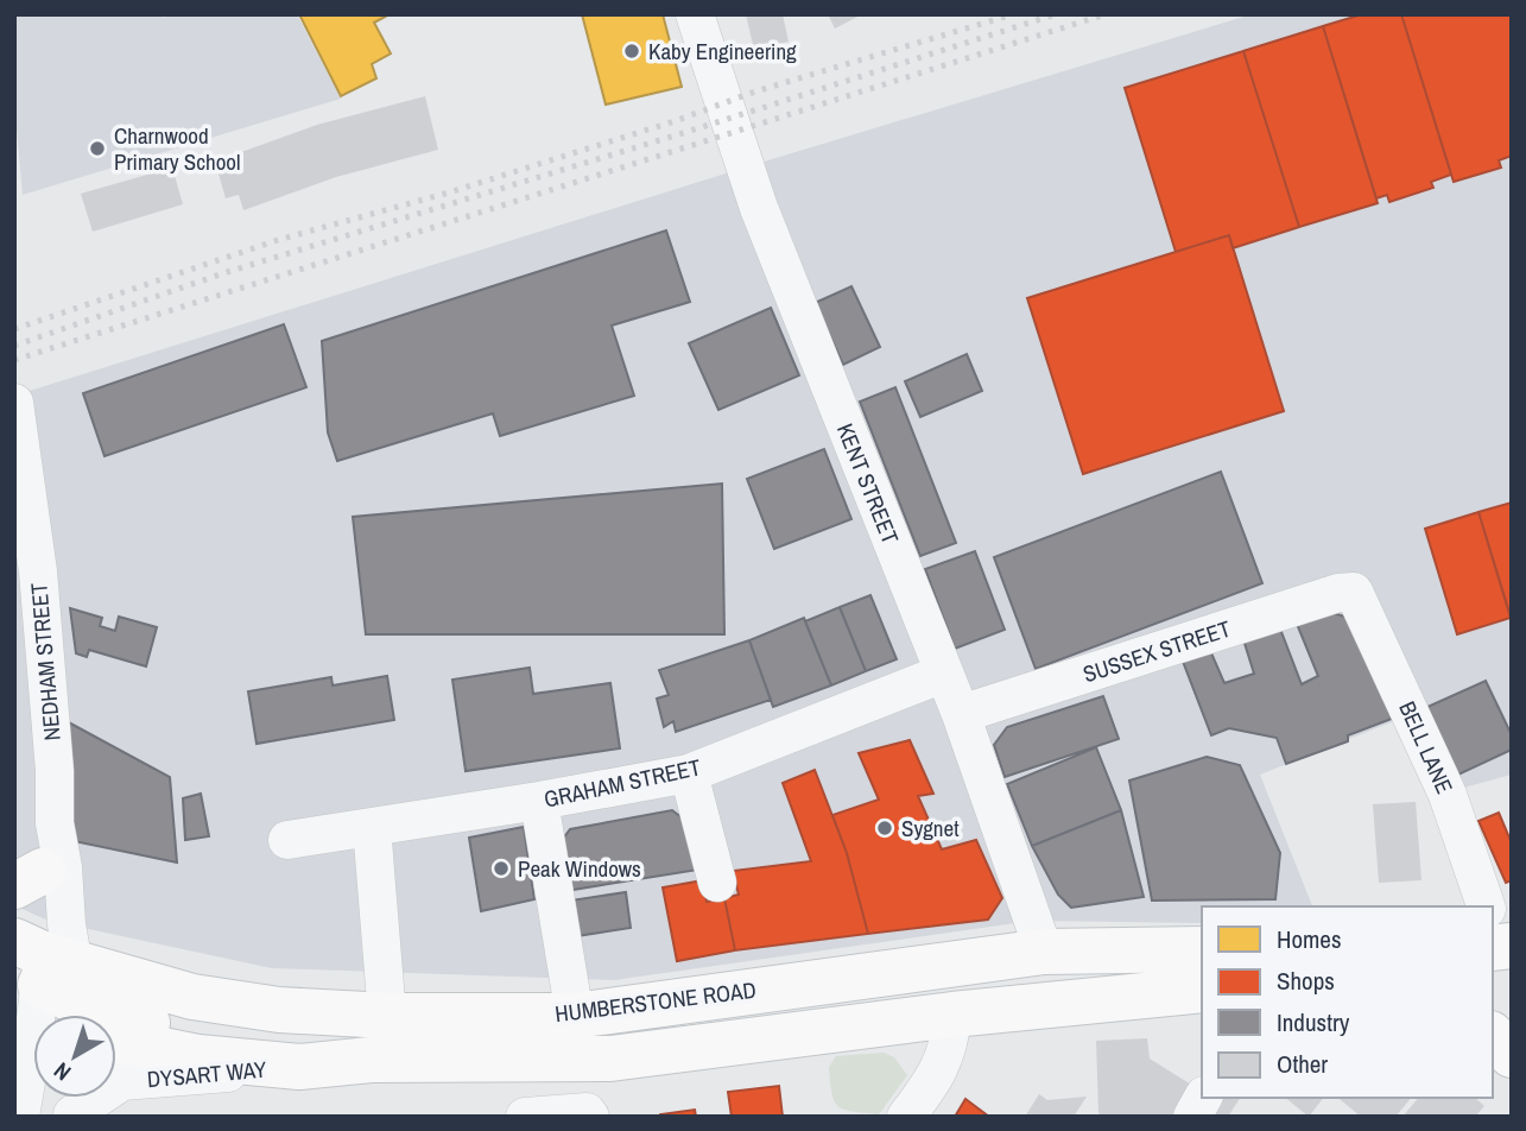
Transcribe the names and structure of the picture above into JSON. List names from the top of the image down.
{
  "streets": {
    "main road": ["HUMBERSTONE ROAD"],
    "street": [
      "KENT STREET",
      "SUSSEX STREET",
      "NEDHAM STREET",
      "BELL LANE",
      "GRAHAM STREET",
      "DYSART WAY"
    ]
  },
  "crossings": [
    ["KENT STREET", "SUSSEX STREET"],
    ["KENT STREET", "GRAHAM STREET"],
    ["KENT STREET", "HUMBERSTONE ROAD"],
    ["SUSSEX STREET", "BELL LANE"],
    ["NEDHAM STREET", "HUMBERSTONE ROAD"],
    ["HUMBERSTONE ROAD", "DYSART WAY"]
  ],
  "places": [
    "Kaby Engineering",
    "Charnwood Primary School",
    "Sygnet",
    "Peak Windows"
  ],
  "legend": [
    "Homes",
    "Shops",
    "Industry",
    "Other"
  ],
  "north": "bottom left"
}
